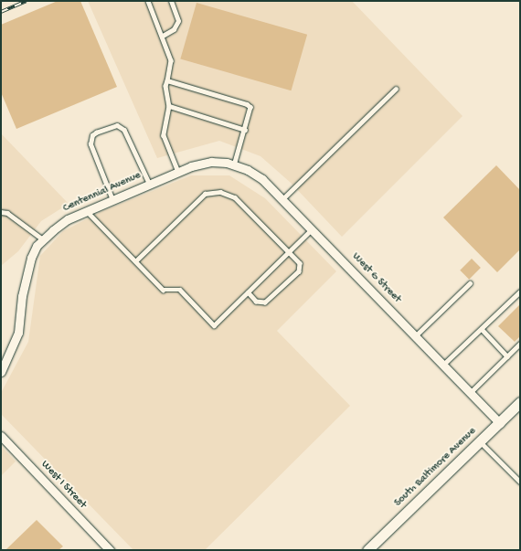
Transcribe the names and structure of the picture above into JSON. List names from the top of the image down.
{
  "streets": {
    "street": [
      "Centennial Avenue",
      "West G Street",
      "South Baltimore Avenue",
      "West I Street"
    ]
  },
  "crossings": [
    ["Centennial Avenue", "West G Street"],
    ["West G Street", "South Baltimore Avenue"]
  ]
}
